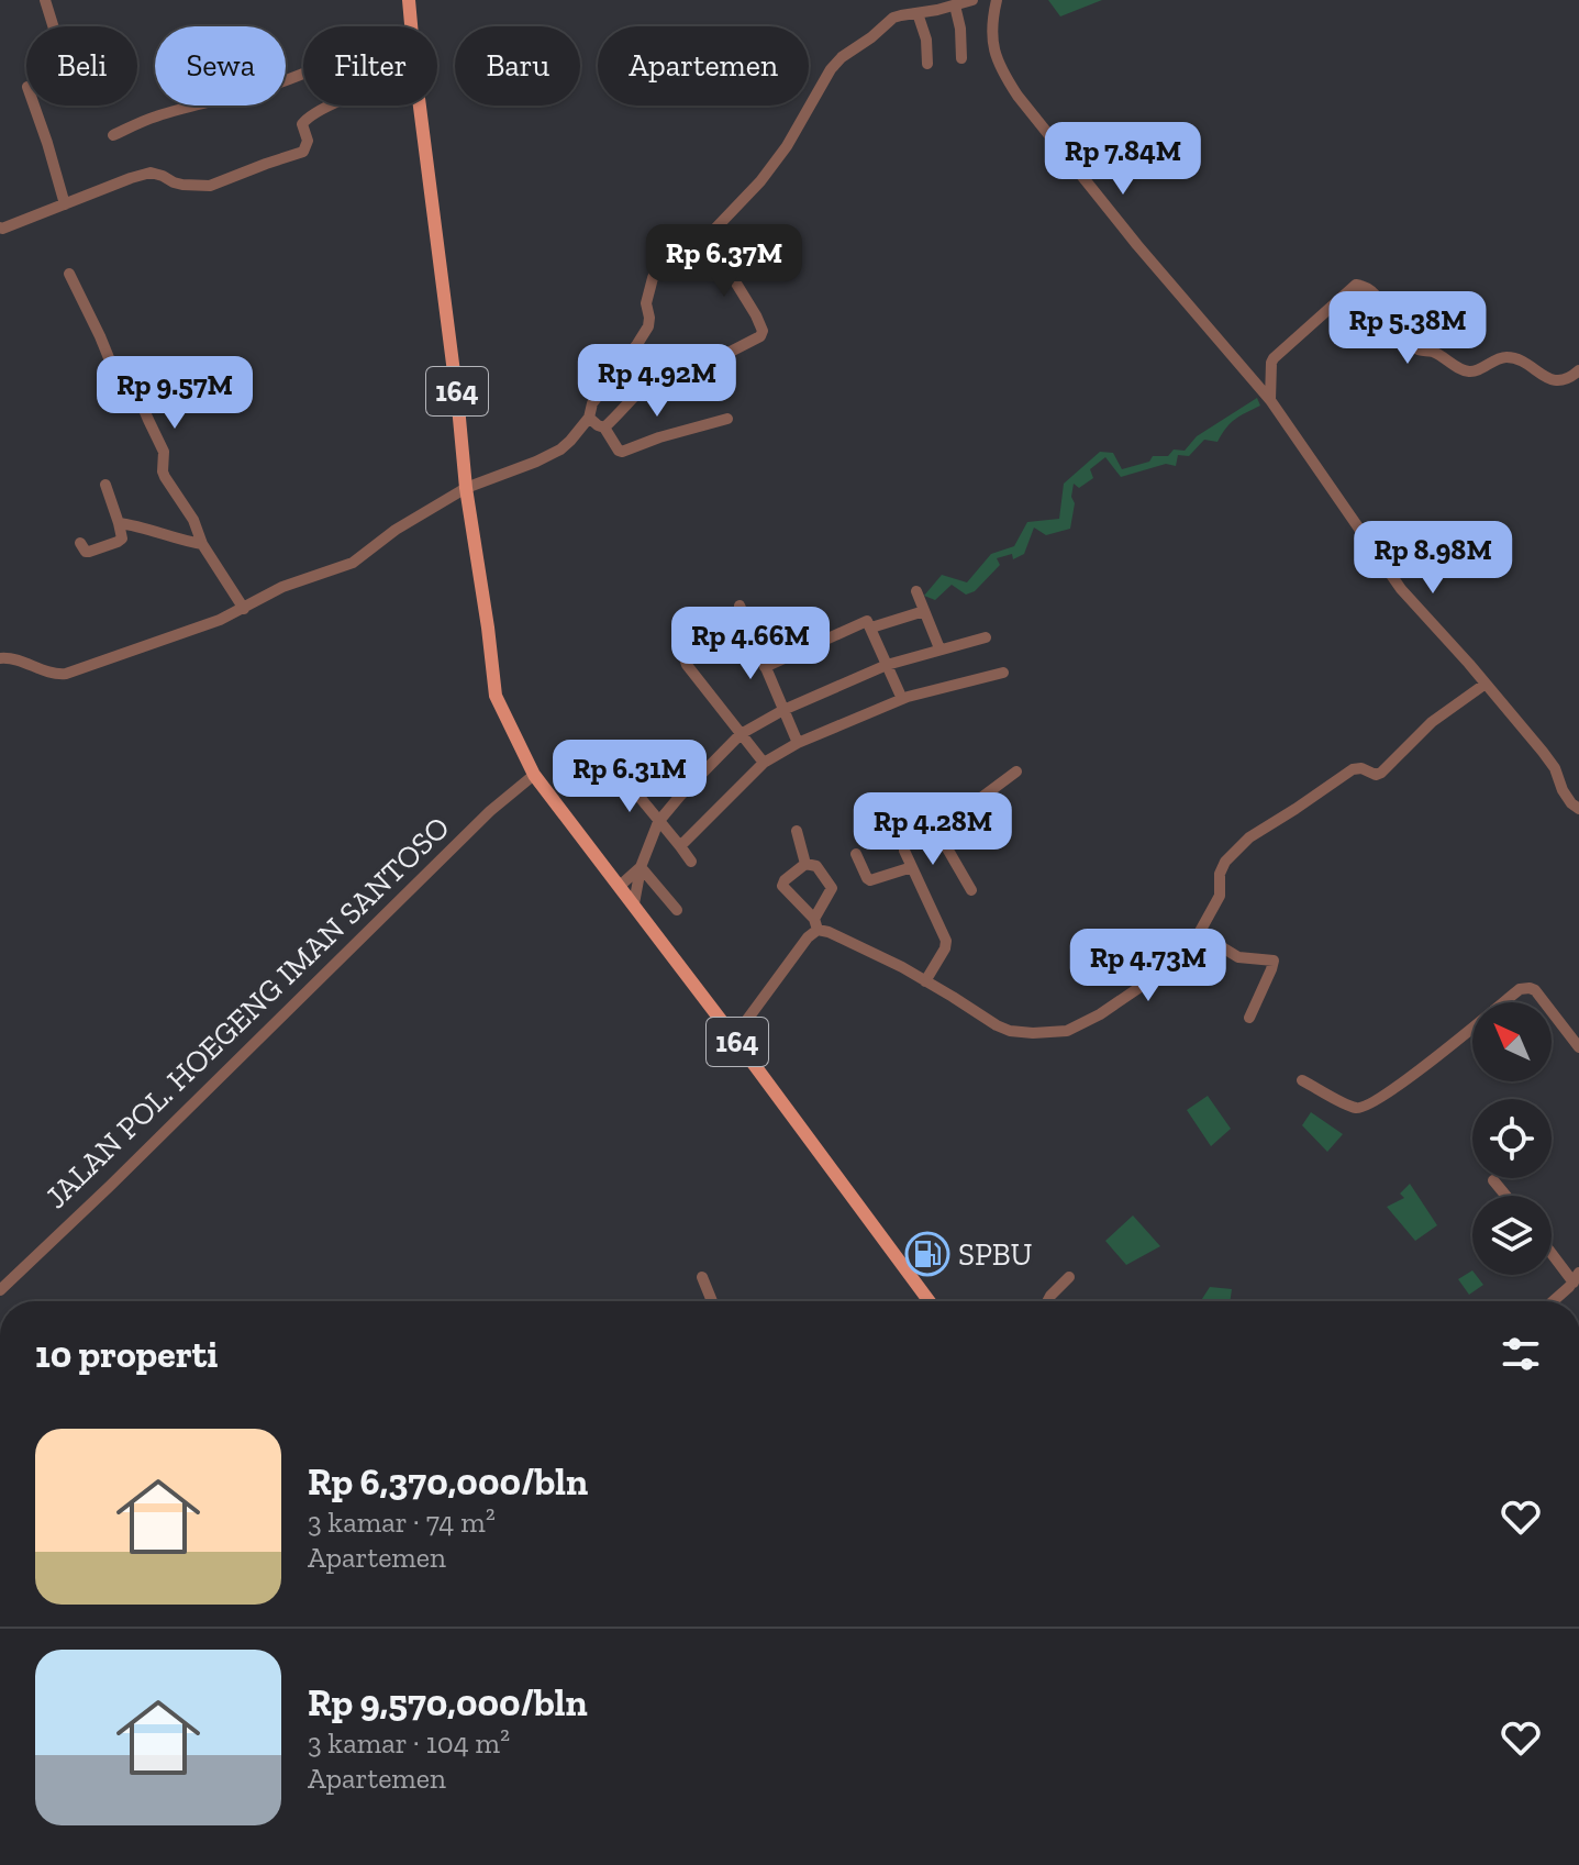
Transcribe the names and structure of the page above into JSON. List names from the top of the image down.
{
  "streets": {
    "main road": ["164"],
    "street": ["JALAN POL. HOEGENG IMAN SANTOSO"]
  },
  "crossings": [
    ["164", "JALAN POL. HOEGENG IMAN SANTOSO"]
  ],
  "places": {
    "fuel station": ["SPBU"]
  },
  "north": "top left",
  "page": {
    "chip": [
      "Beli",
      "Sewa",
      "Filter",
      "Baru",
      "Apartemen"
    ],
    "price": [
      "Rp 7.84M",
      "Rp 6.37M",
      "Rp 5.38M",
      "Rp 4.92M",
      "Rp 9.57M",
      "Rp 8.98M",
      "Rp 4.66M",
      "Rp 6.31M",
      "Rp 4.28M",
      "Rp 4.73M"
    ],
    "heading": "10 properti",
    "list": [
      {
        "name": "Rp 6,370,000/bln",
        "note": "3 kamar · 74 m² · Apartemen"
      },
      {
        "name": "Rp 9,570,000/bln",
        "note": "3 kamar · 104 m² · Apartemen"
      }
    ]
  }
}
